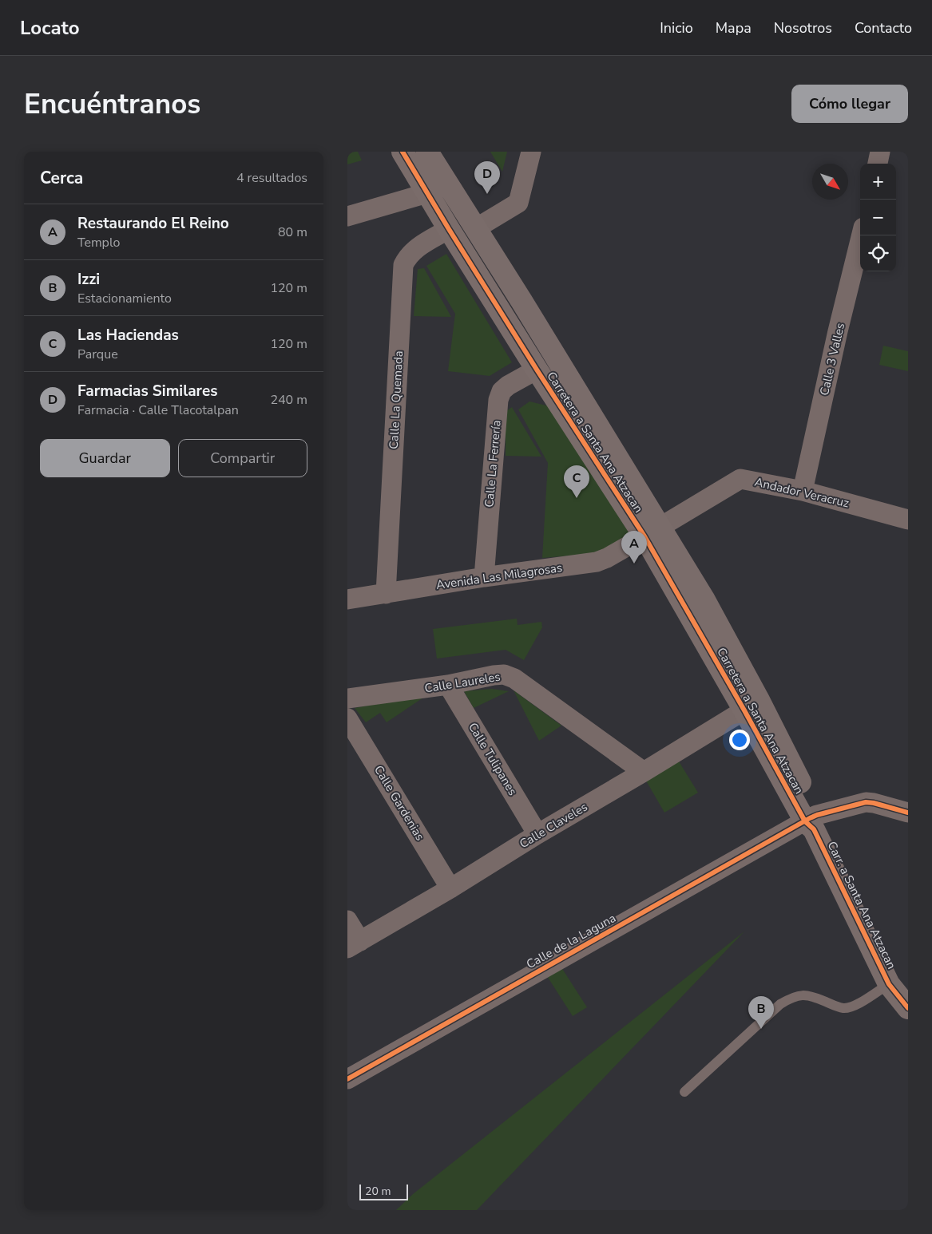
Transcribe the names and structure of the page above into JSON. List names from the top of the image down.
{
  "streets": {
    "street": [
      "Calle 3 Valles",
      "Calle La Quemada",
      "Carretera a Santa Ana Atzacan",
      "Calle La Ferrería",
      "Andador Veracruz",
      "Avenida Las Milagrosas",
      "Calle Laureles",
      "Calle Tulipanes",
      "Calle Gardenias",
      "Calle Claveles",
      "Carr. a Santa Ana Atzacan",
      "Calle de la Laguna"
    ]
  },
  "crossings": [
    ["Calle 3 Valles", "Andador Veracruz"],
    ["Calle La Quemada", "Carretera a Santa Ana Atzacan"],
    ["Calle La Quemada", "Avenida Las Milagrosas"],
    ["Carretera a Santa Ana Atzacan", "Calle La Ferrería"],
    ["Carretera a Santa Ana Atzacan", "Andador Veracruz"],
    ["Carretera a Santa Ana Atzacan", "Avenida Las Milagrosas"],
    ["Carretera a Santa Ana Atzacan", "Calle Claveles"],
    ["Carretera a Santa Ana Atzacan", "Carr. a Santa Ana Atzacan"],
    ["Carretera a Santa Ana Atzacan", "Calle de la Laguna"],
    ["Calle La Ferrería", "Avenida Las Milagrosas"],
    ["Andador Veracruz", "Avenida Las Milagrosas"],
    ["Calle Laureles", "Calle Tulipanes"],
    ["Calle Laureles", "Calle Claveles"],
    ["Calle Tulipanes", "Calle Claveles"],
    ["Calle Gardenias", "Calle Claveles"],
    ["Carr. a Santa Ana Atzacan", "Calle de la Laguna"]
  ],
  "scale_bar": "20 m",
  "north": "bottom right",
  "page": {
    "header": "Locato",
    "nav": [
      "Inicio",
      "Mapa",
      "Nosotros",
      "Contacto"
    ],
    "buttons": [
      "Cómo llegar",
      ["Guardar", "Compartir"]
    ],
    "title": "Encuéntranos",
    "heading": ["Cerca", "4 resultados"],
    "pins": [
      "D",
      "C",
      "A",
      "B"
    ],
    "map_buttons": ["+", "−"],
    "list": [
      {
        "mark": "A",
        "name": "Restaurando El Reino",
        "note": "Templo",
        "value": "80 m"
      },
      {
        "mark": "B",
        "name": "Izzi",
        "note": "Estacionamiento",
        "value": "120 m"
      },
      {
        "mark": "C",
        "name": "Las Haciendas",
        "note": "Parque",
        "value": "120 m"
      },
      {
        "mark": "D",
        "name": "Farmacias Similares",
        "note": "Farmacia · Calle Tlacotalpan",
        "value": "240 m"
      }
    ],
    "scale": "20 m"
  }
}
